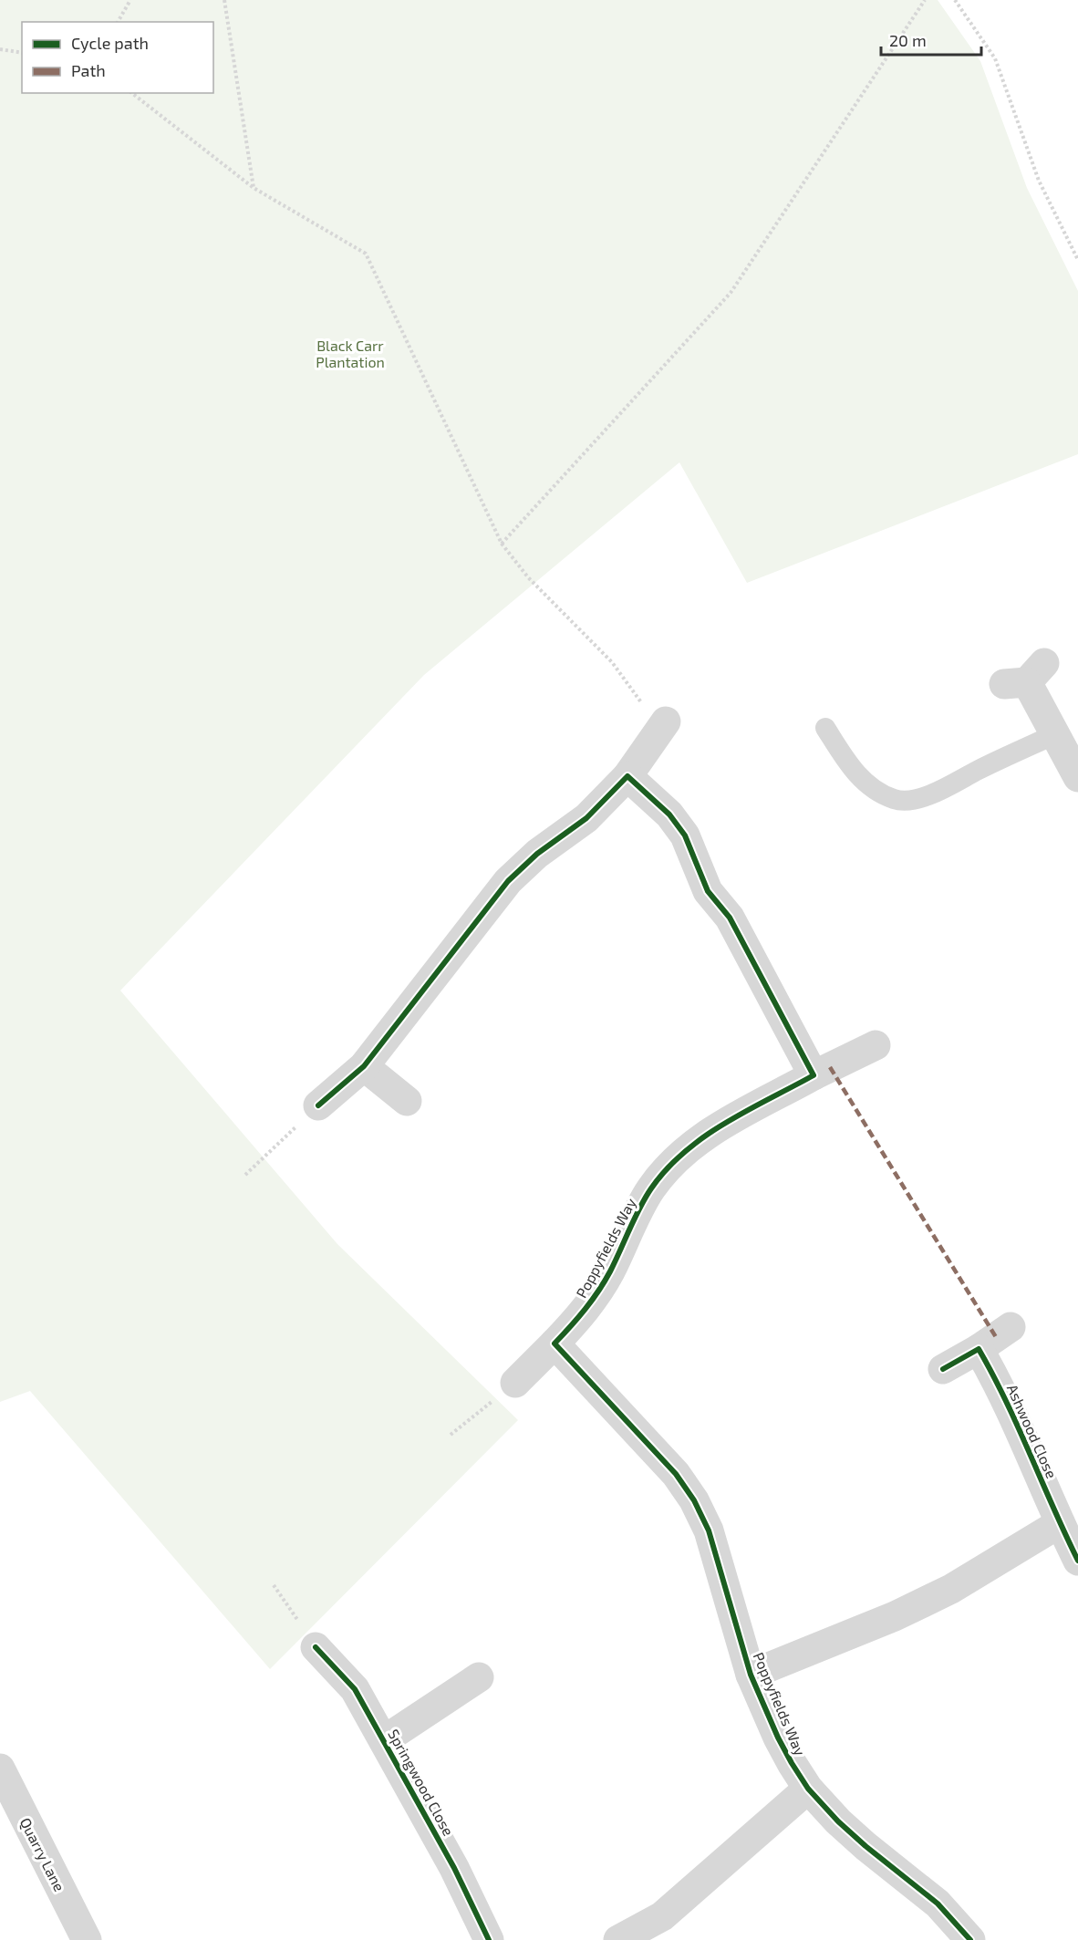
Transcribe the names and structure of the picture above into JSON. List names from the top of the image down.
{
  "streets": {
    "street": [
      "Poppyfields Way",
      "Ashwood Close",
      "Springwood Close",
      "Quarry Lane"
    ]
  },
  "parks": ["Black Carr Plantation"],
  "legend": ["Cycle path", "Path"],
  "scale_bar": "20 m"
}
